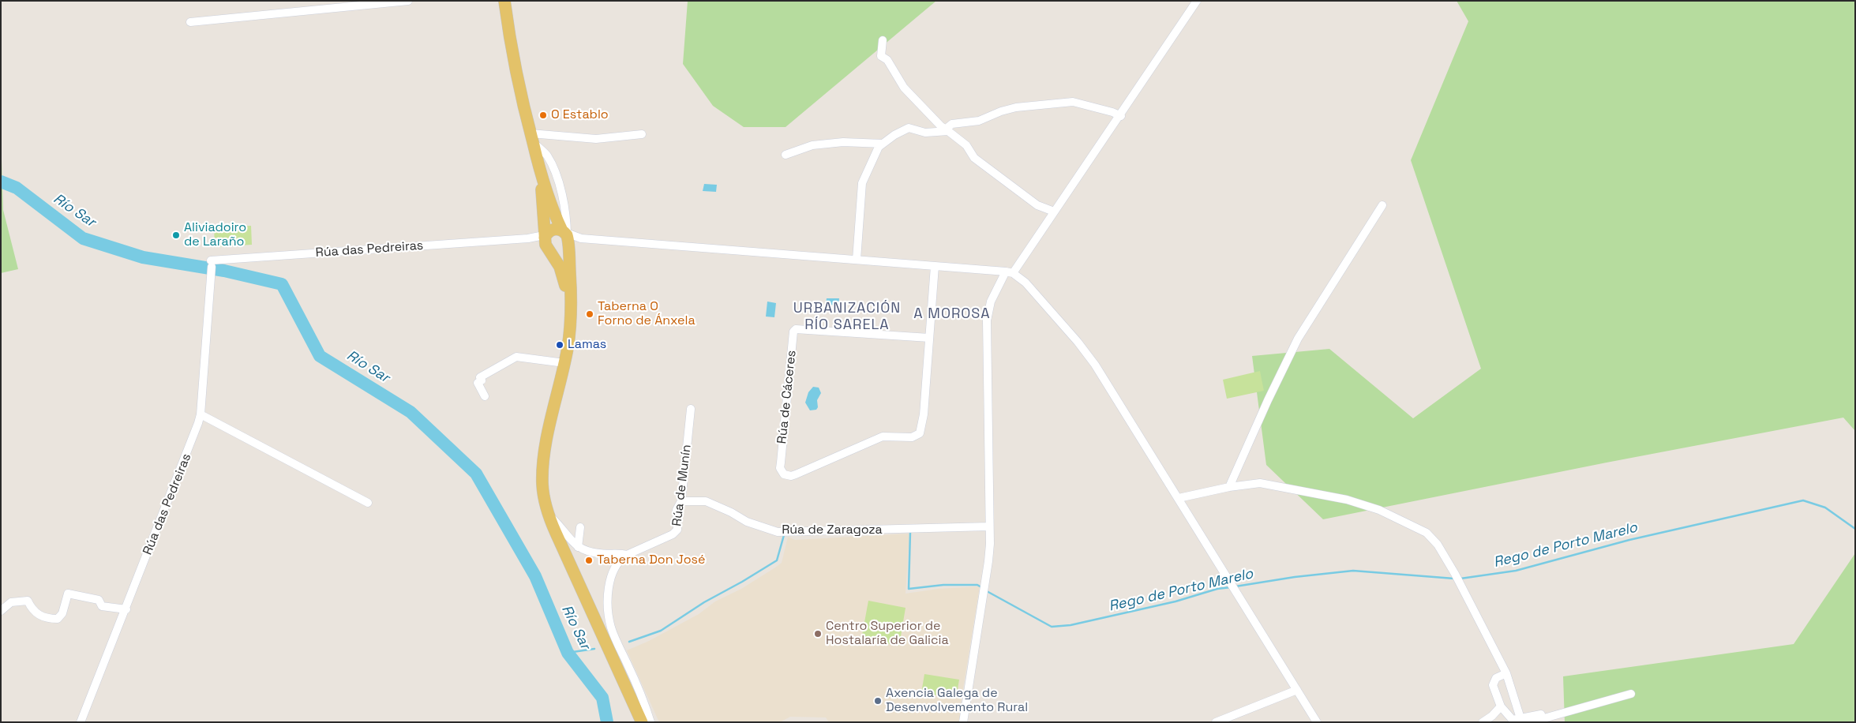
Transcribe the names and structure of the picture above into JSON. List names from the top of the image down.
{
  "streets": {
    "street": [
      "Rúa das Pedreiras",
      "Rúa de Cáceres",
      "Rúa de Munín",
      "Rúa de Zaragoza"
    ]
  },
  "crossings": [
    ["Rúa de Munín", "Rúa de Zaragoza"]
  ],
  "districts": ["URBANIZACIÓN RÍO SARELA", "A MOROSA"],
  "water": ["Río Sar", "Rego de Porto Marelo"],
  "places": [
    "O Establo",
    "Aliviadoiro de Laraño",
    "Taberna O Forno de Ánxela",
    "Lamas",
    "Taberna Don José",
    "Centro Superior de Hostalaría de Galicia",
    "Axencia Galega de Desenvolvemento Rural"
  ]
}
